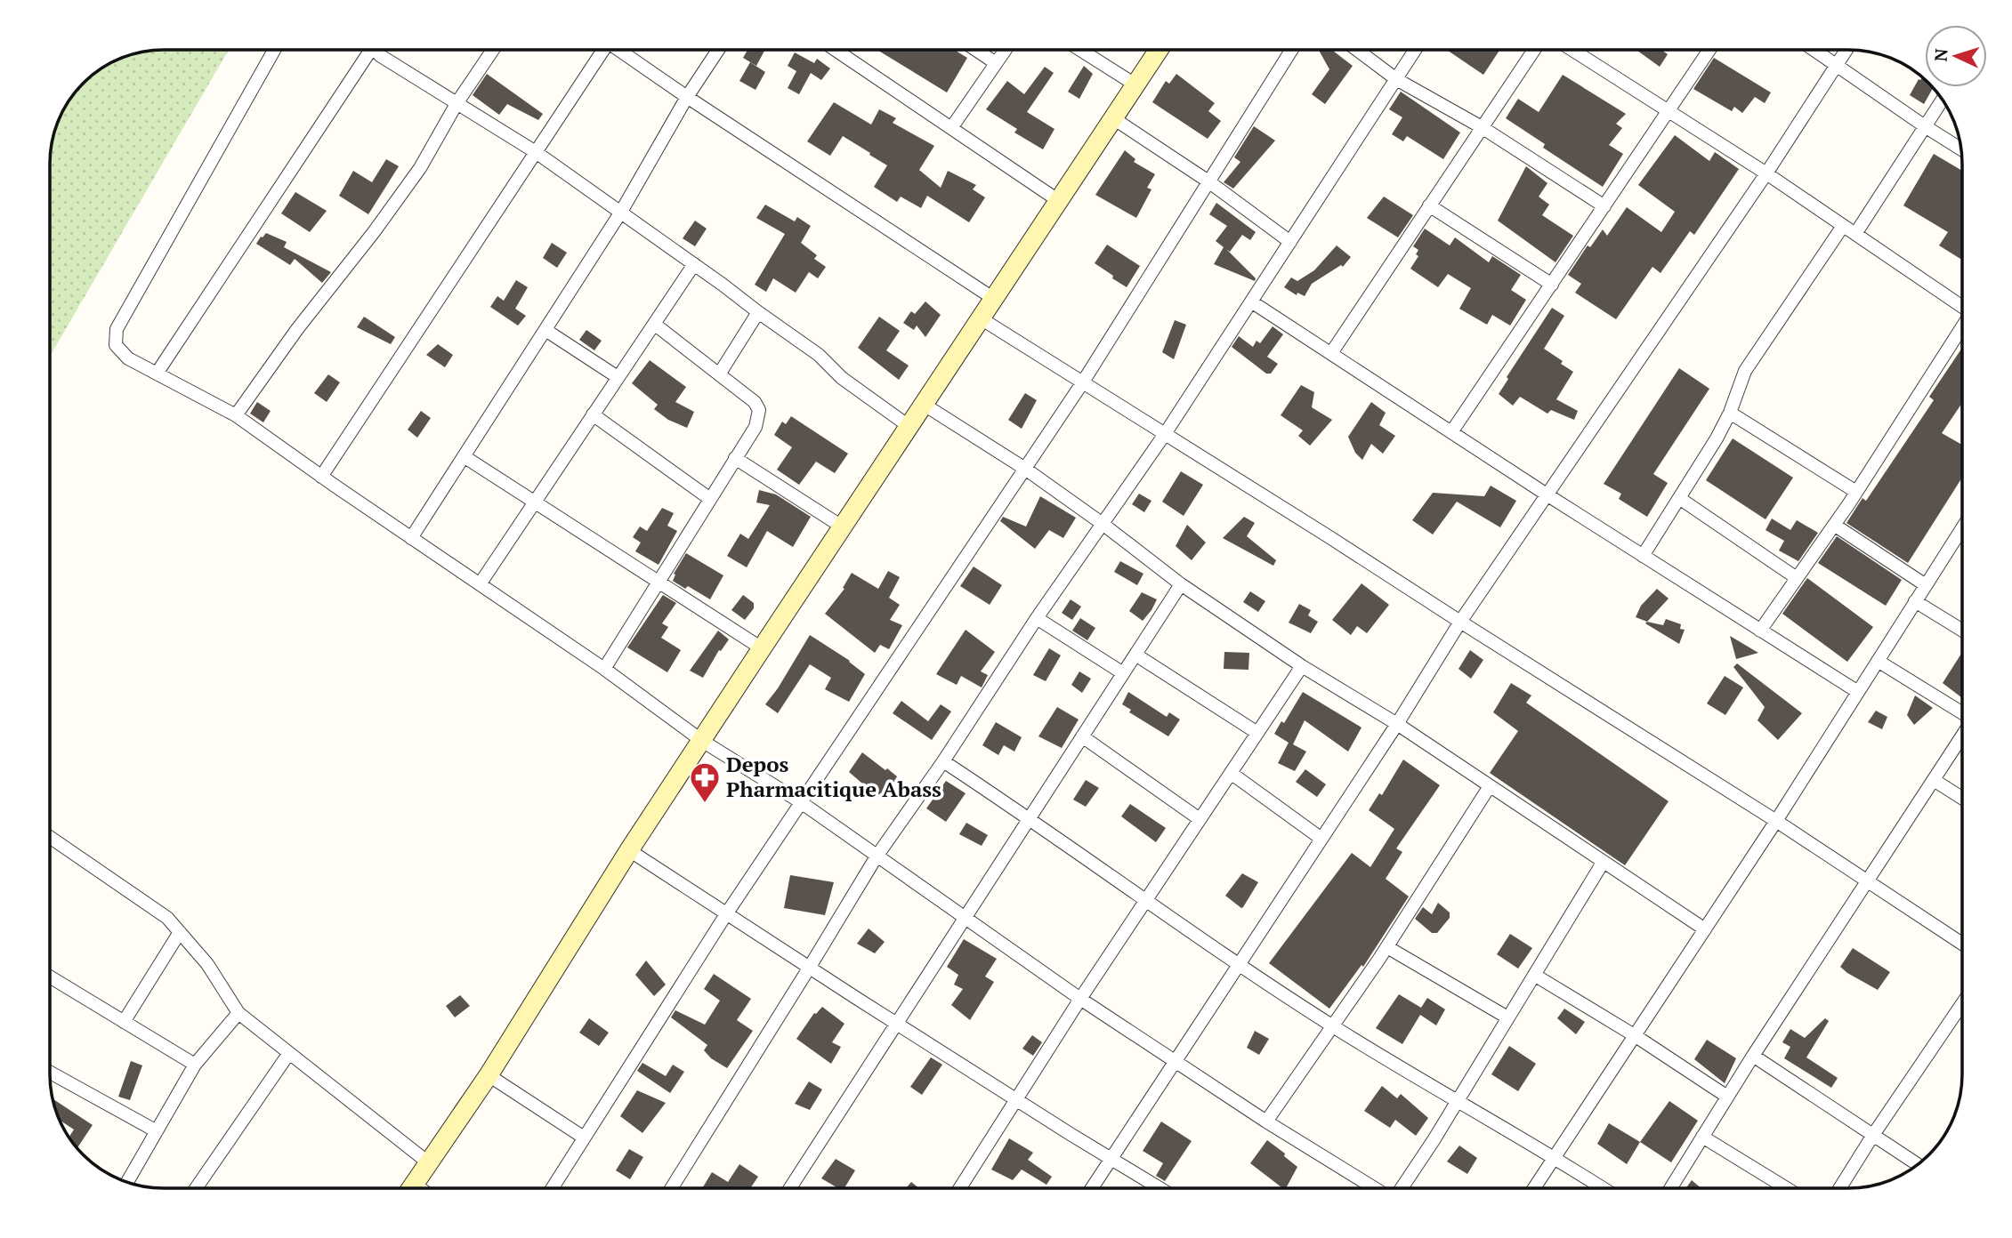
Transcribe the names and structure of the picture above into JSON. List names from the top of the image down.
{
  "places": {
    "pharmacy": ["Depos Pharmacitique Abass"]
  },
  "north": "left"
}
